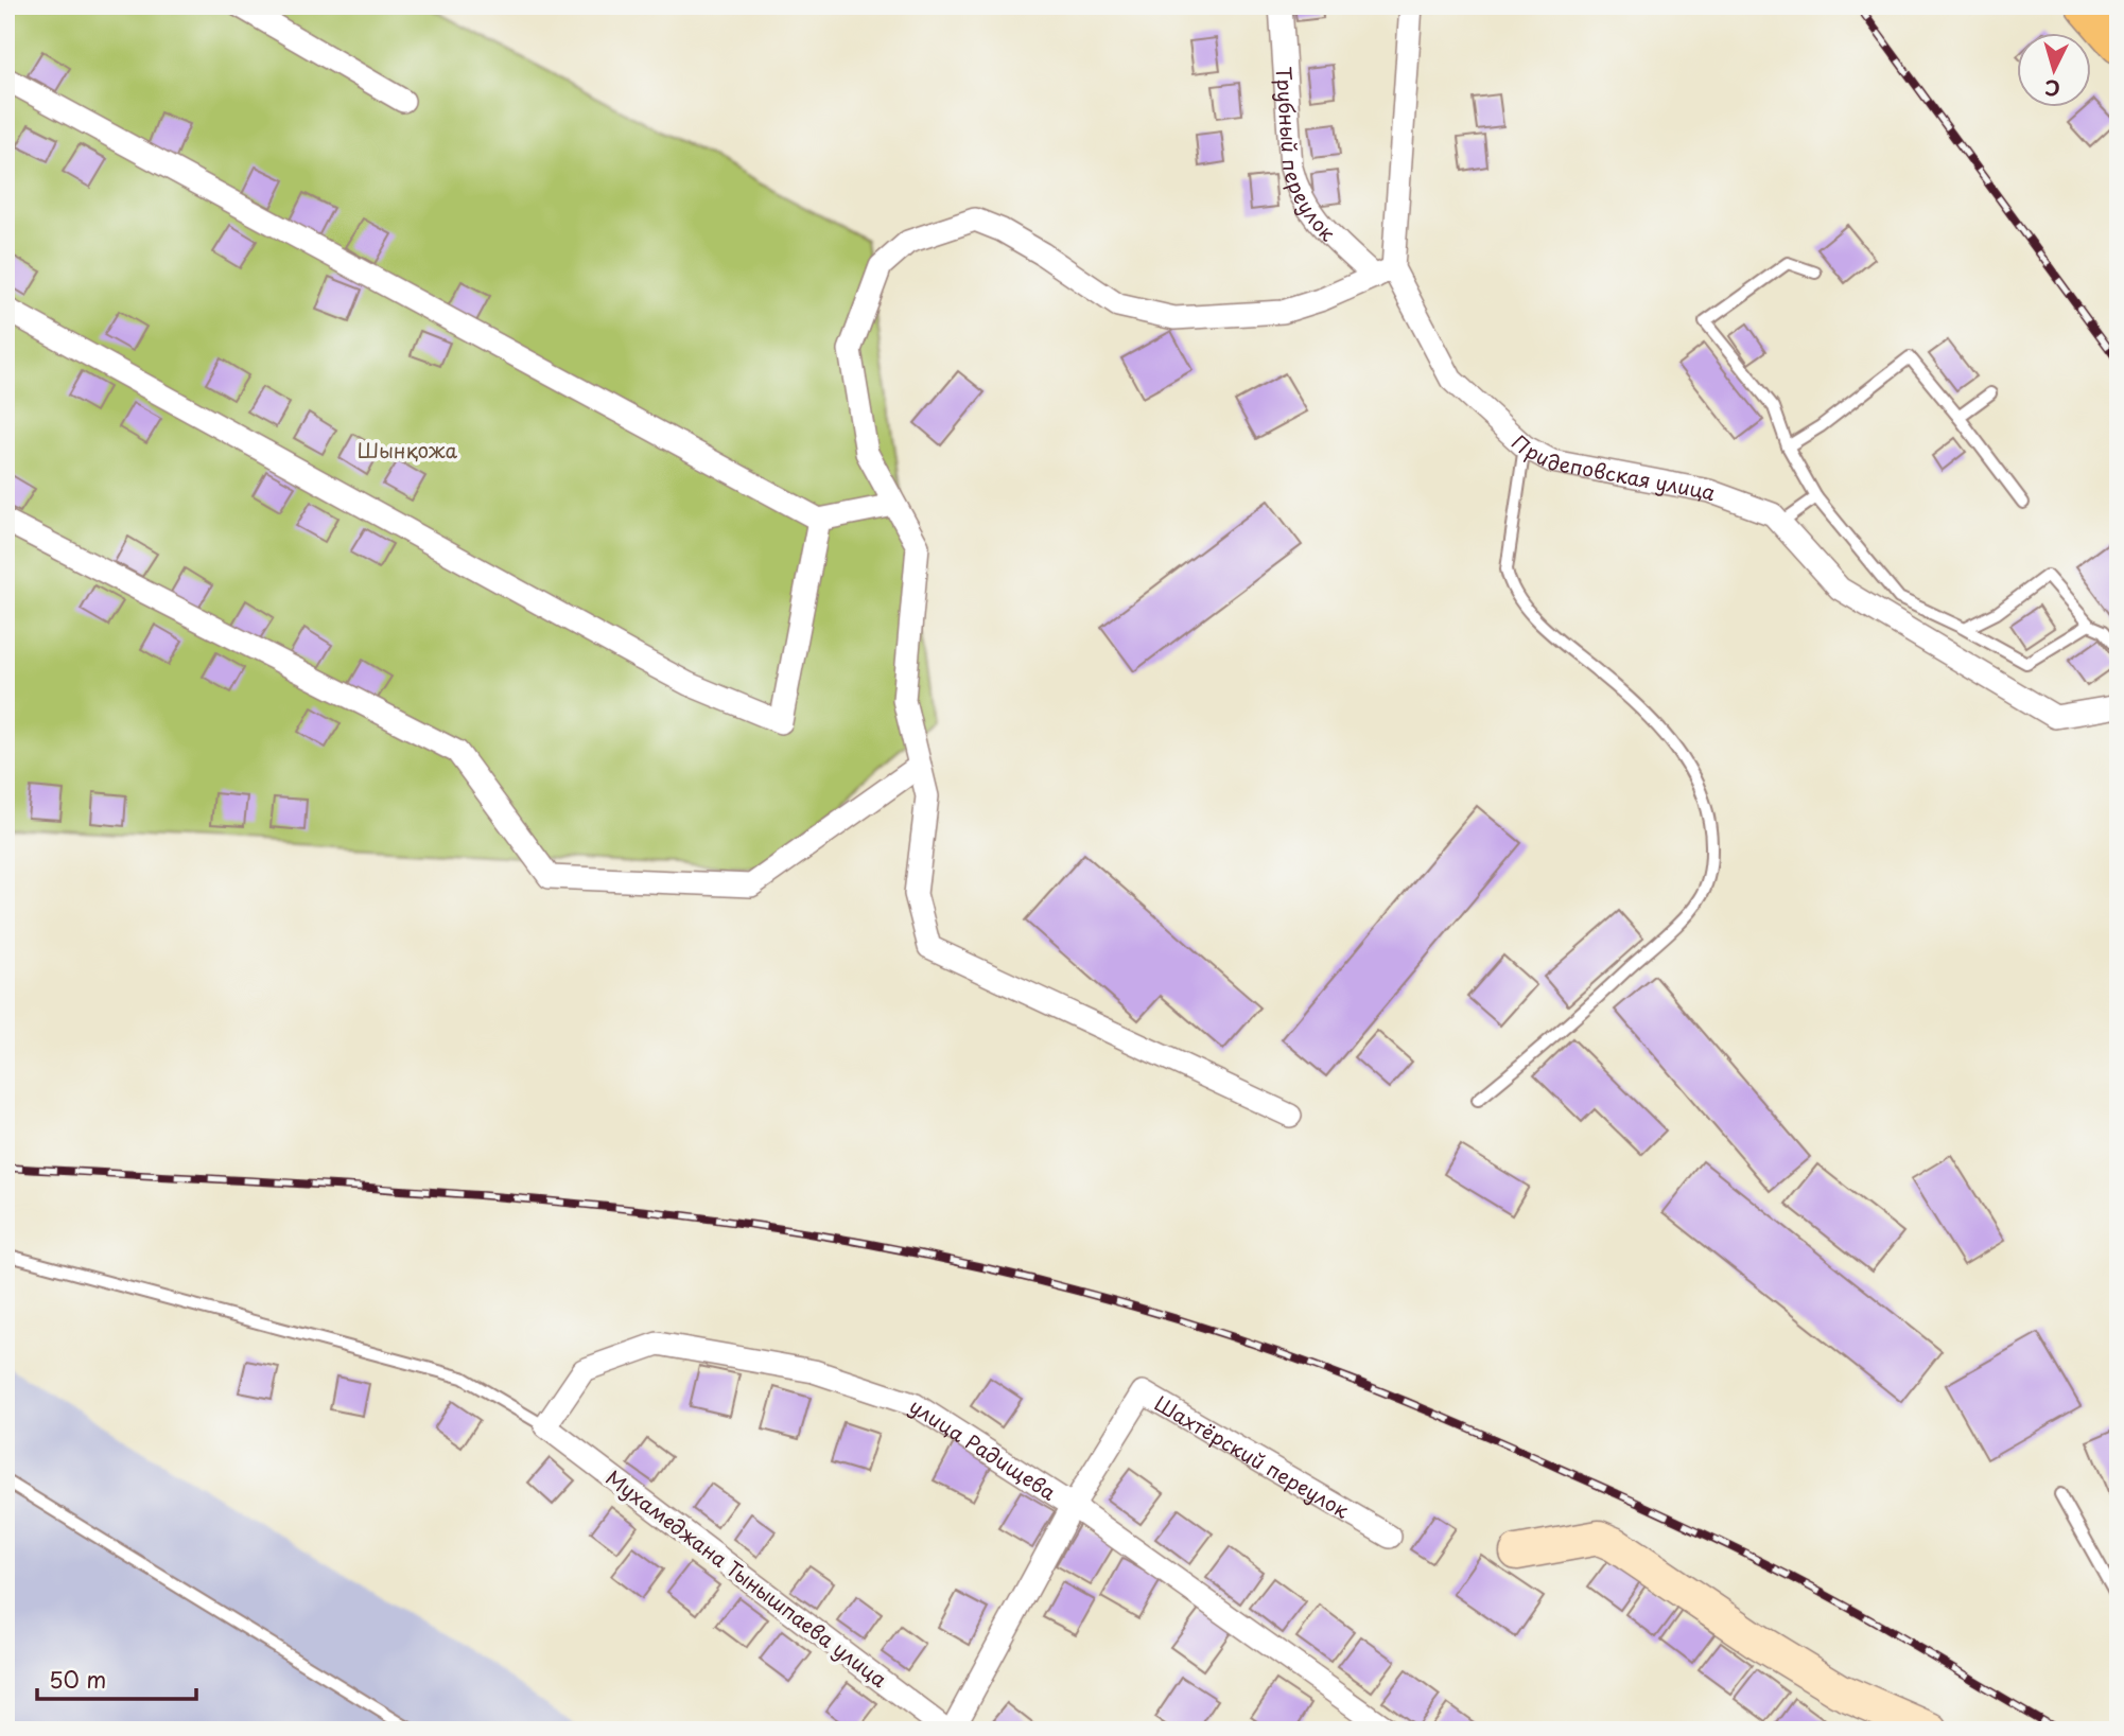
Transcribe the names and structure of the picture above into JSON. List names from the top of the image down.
{
  "streets": {
    "street": [
      "Трубный переулок",
      "Придеповская улица",
      "улица Радищева",
      "Шахтёрский переулок",
      "Мухамеджана Тынышпаева улица"
    ]
  },
  "crossings": [
    ["Трубный переулок", "Придеповская улица"],
    ["улица Радищева", "Шахтёрский переулок"],
    ["улица Радищева", "Мухамеджана Тынышпаева улица"],
    ["Шахтёрский переулок", "Мухамеджана Тынышпаева улица"]
  ],
  "parks": ["Шынқожа"],
  "scale_bar": "50 m",
  "north": "bottom"
}
